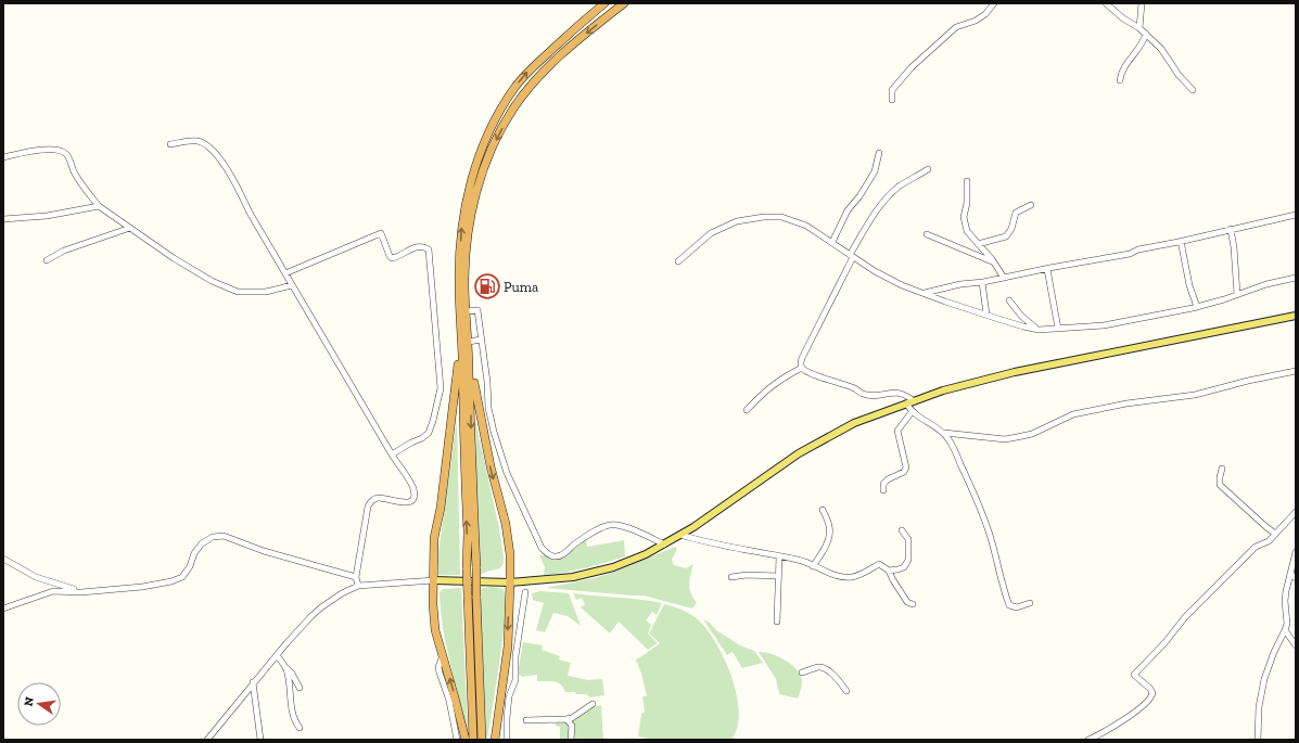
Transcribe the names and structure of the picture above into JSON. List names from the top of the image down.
{
  "places": {
    "fuel station": ["Puma"]
  },
  "north": "left"
}
